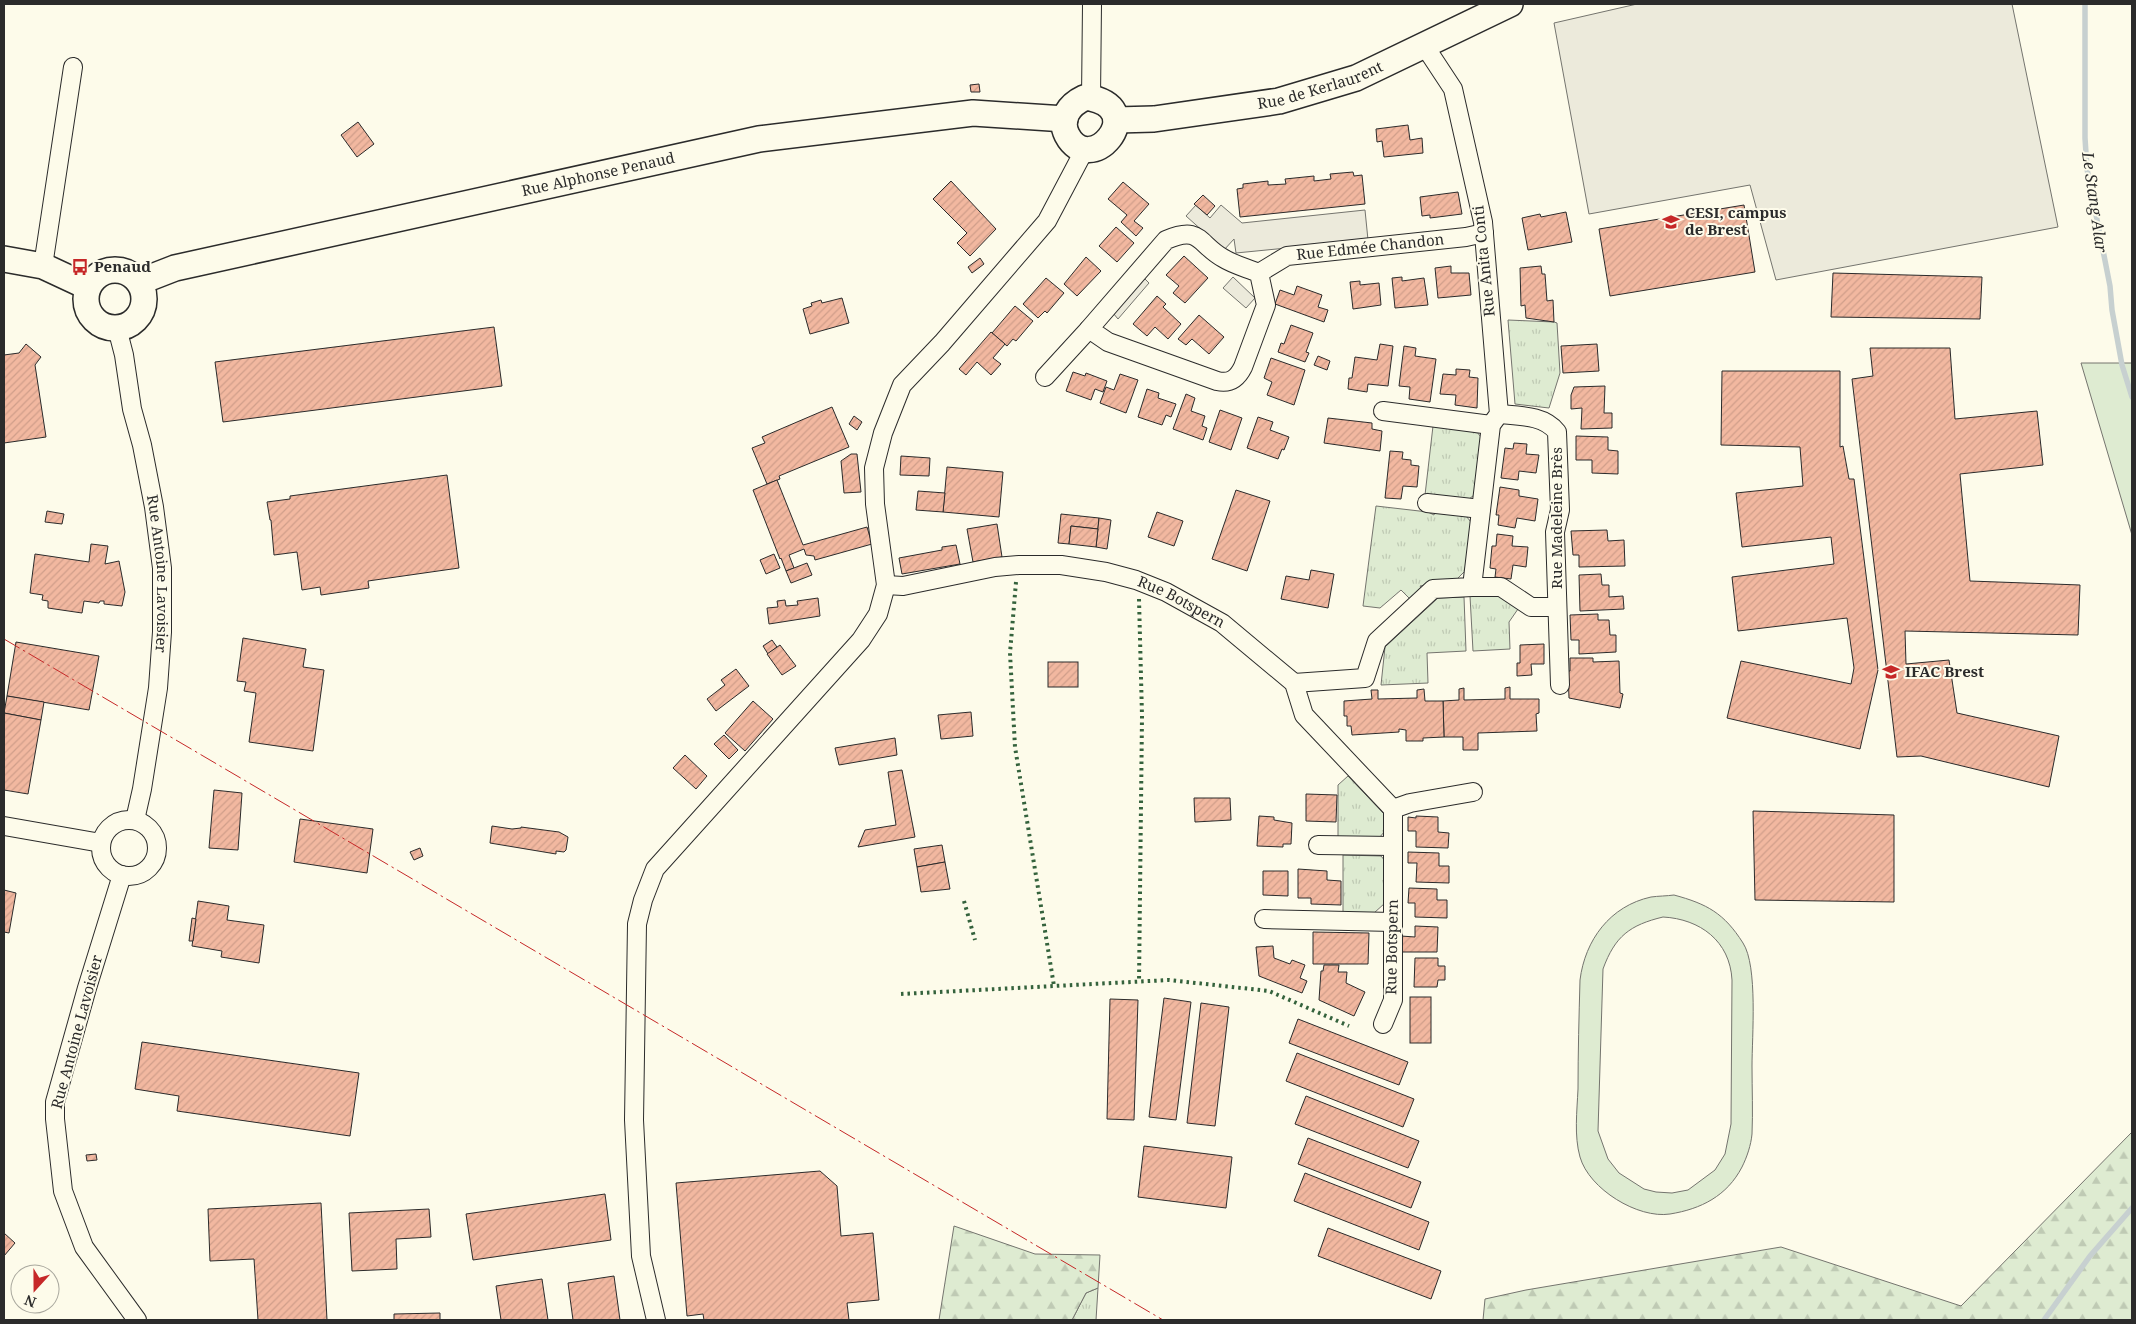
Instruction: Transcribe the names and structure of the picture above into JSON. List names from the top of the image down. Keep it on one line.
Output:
{"streets":{"street":["Rue de Kerlaurent","Rue Alphonse Penaud","Rue Edmée Chandon","Rue Anita Conti","Rue Madeleine Brès","Rue Antoine Lavoisier","Rue Botspern"]},"crossings":[["Rue de Kerlaurent","Rue Alphonse Penaud"],["Rue de Kerlaurent","Rue Anita Conti"],["Rue Alphonse Penaud","Rue Antoine Lavoisier"],["Rue Edmée Chandon","Rue Anita Conti"],["Rue Anita Conti","Rue Madeleine Brès"]],"water":["Le Stang Alar"],"places":{"school or university":["CESI, campus de Brest","IFAC Brest"],"bus stop":["Penaud"]},"north":"bottom"}
